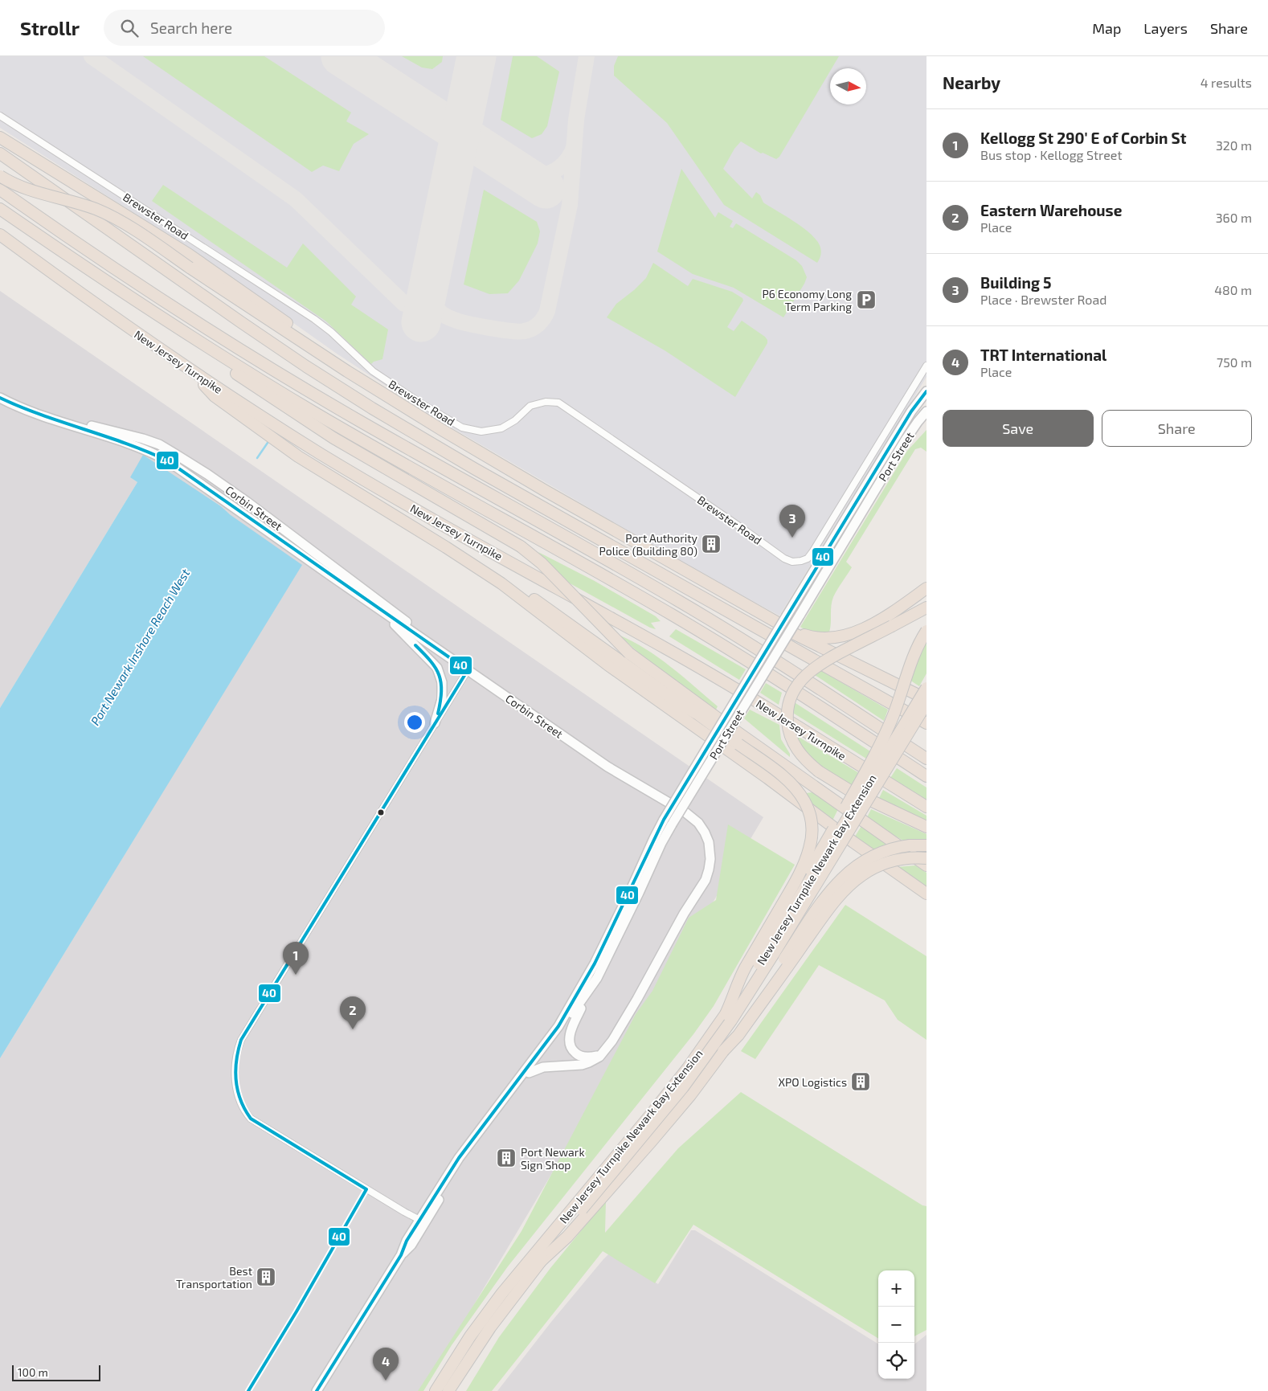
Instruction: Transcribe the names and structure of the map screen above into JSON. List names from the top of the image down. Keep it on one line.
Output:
{"streets":{"highway":["New Jersey Turnpike","New Jersey Turnpike Newark Bay Extension"],"main road":["Port Street","Corbin Street"],"street":["Brewster Road"]},"water":["Port Newark Inshore Reach West"],"places":{"parking":["P6 Economy Long Term Parking"],"building":["Port Authority Police (Building 80)","XPO Logistics","Port Newark Sign Shop","Best Transportation"]},"lines":["transit line 40"],"scale_bar":"100 m","north":"right","page":{"header":"Strollr","search":"Search here","nav":["Map","Layers","Share"],"heading":["Nearby","4 results"],"list":[{"mark":"1","name":"Kellogg St 290' E of Corbin St","note":"Bus stop · Kellogg Street","value":"320 m"},{"mark":"2","name":"Eastern Warehouse","note":"Place","value":"360 m"},{"mark":"3","name":"Building 5","note":"Place · Brewster Road","value":"480 m"},{"mark":"4","name":"TRT International","note":"Place","value":"750 m"}],"buttons":["Save","Share"],"pins":["3","1","2","4"],"map_buttons":["+","−"],"scale":"100 m"}}
